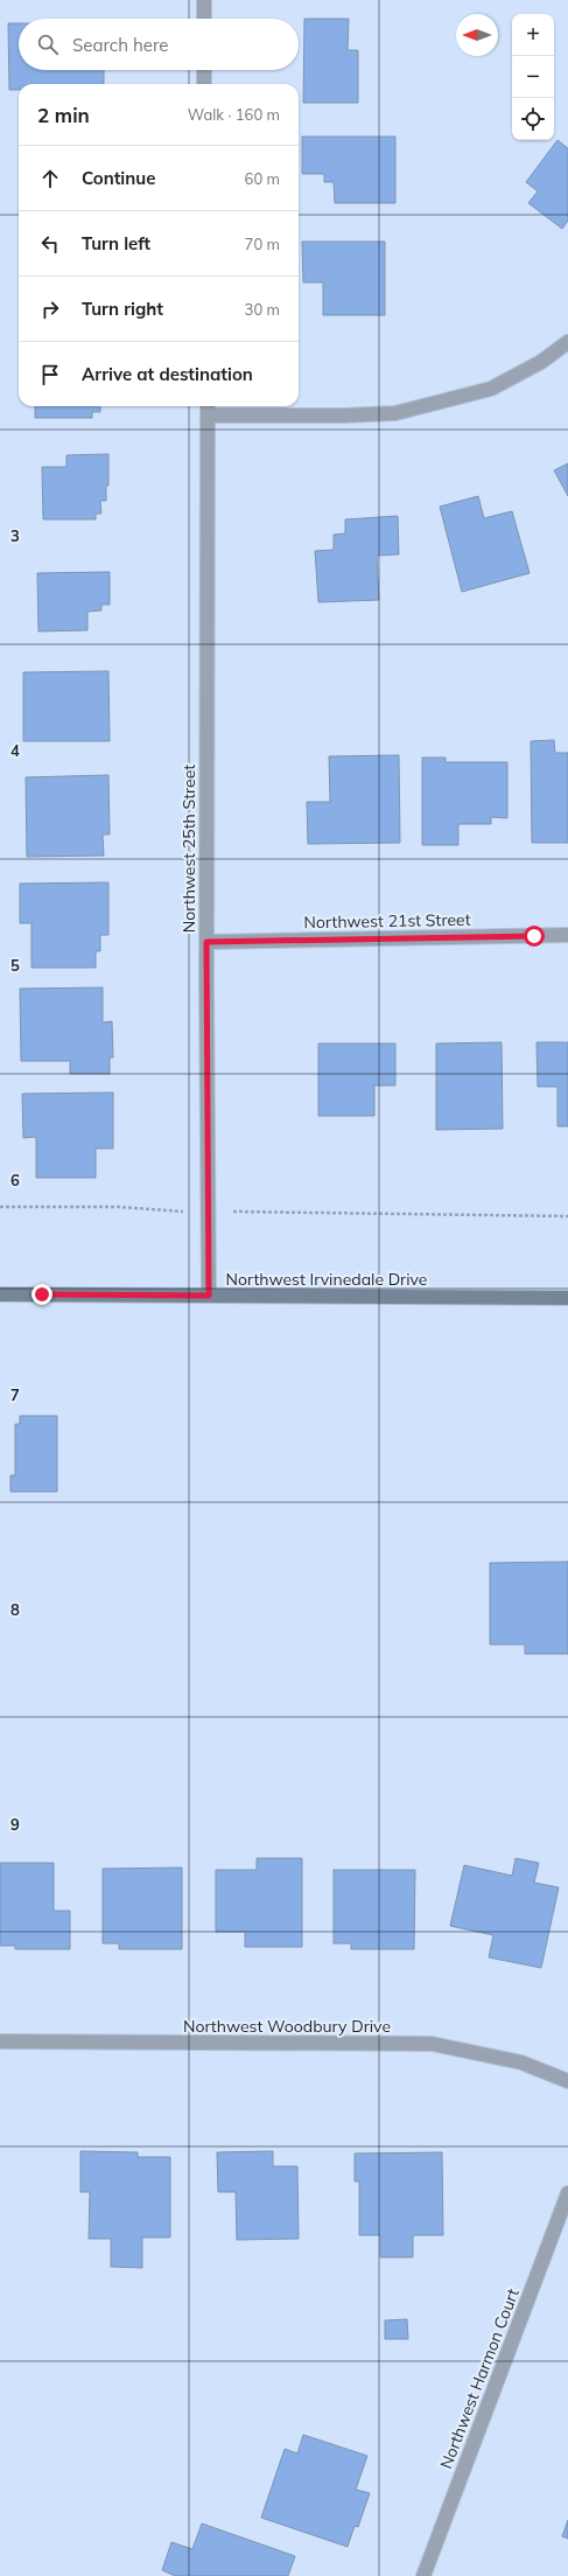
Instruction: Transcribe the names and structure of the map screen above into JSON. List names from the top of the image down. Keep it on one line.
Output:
{"streets":{"main road":["Northwest Irvinedale Drive"],"street":["Northwest 25th Street","Northwest 21st Street","Northwest Woodbury Drive","Northwest Harmon Court"]},"crossings":[["Northwest 25th Street","Northwest 21st Street"],["Northwest 25th Street","Northwest Irvinedale Drive"]],"north":"left","page":{"map_buttons":["+","−"],"search":"Search here","heading":["2 min","Walk · 160 m"],"list":[["Continue","60 m"],["Turn left","70 m"],["Turn right","30 m"],"Arrive at destination"]},"grid":{"rows":["3","4","5","6","7","8","9"]}}
